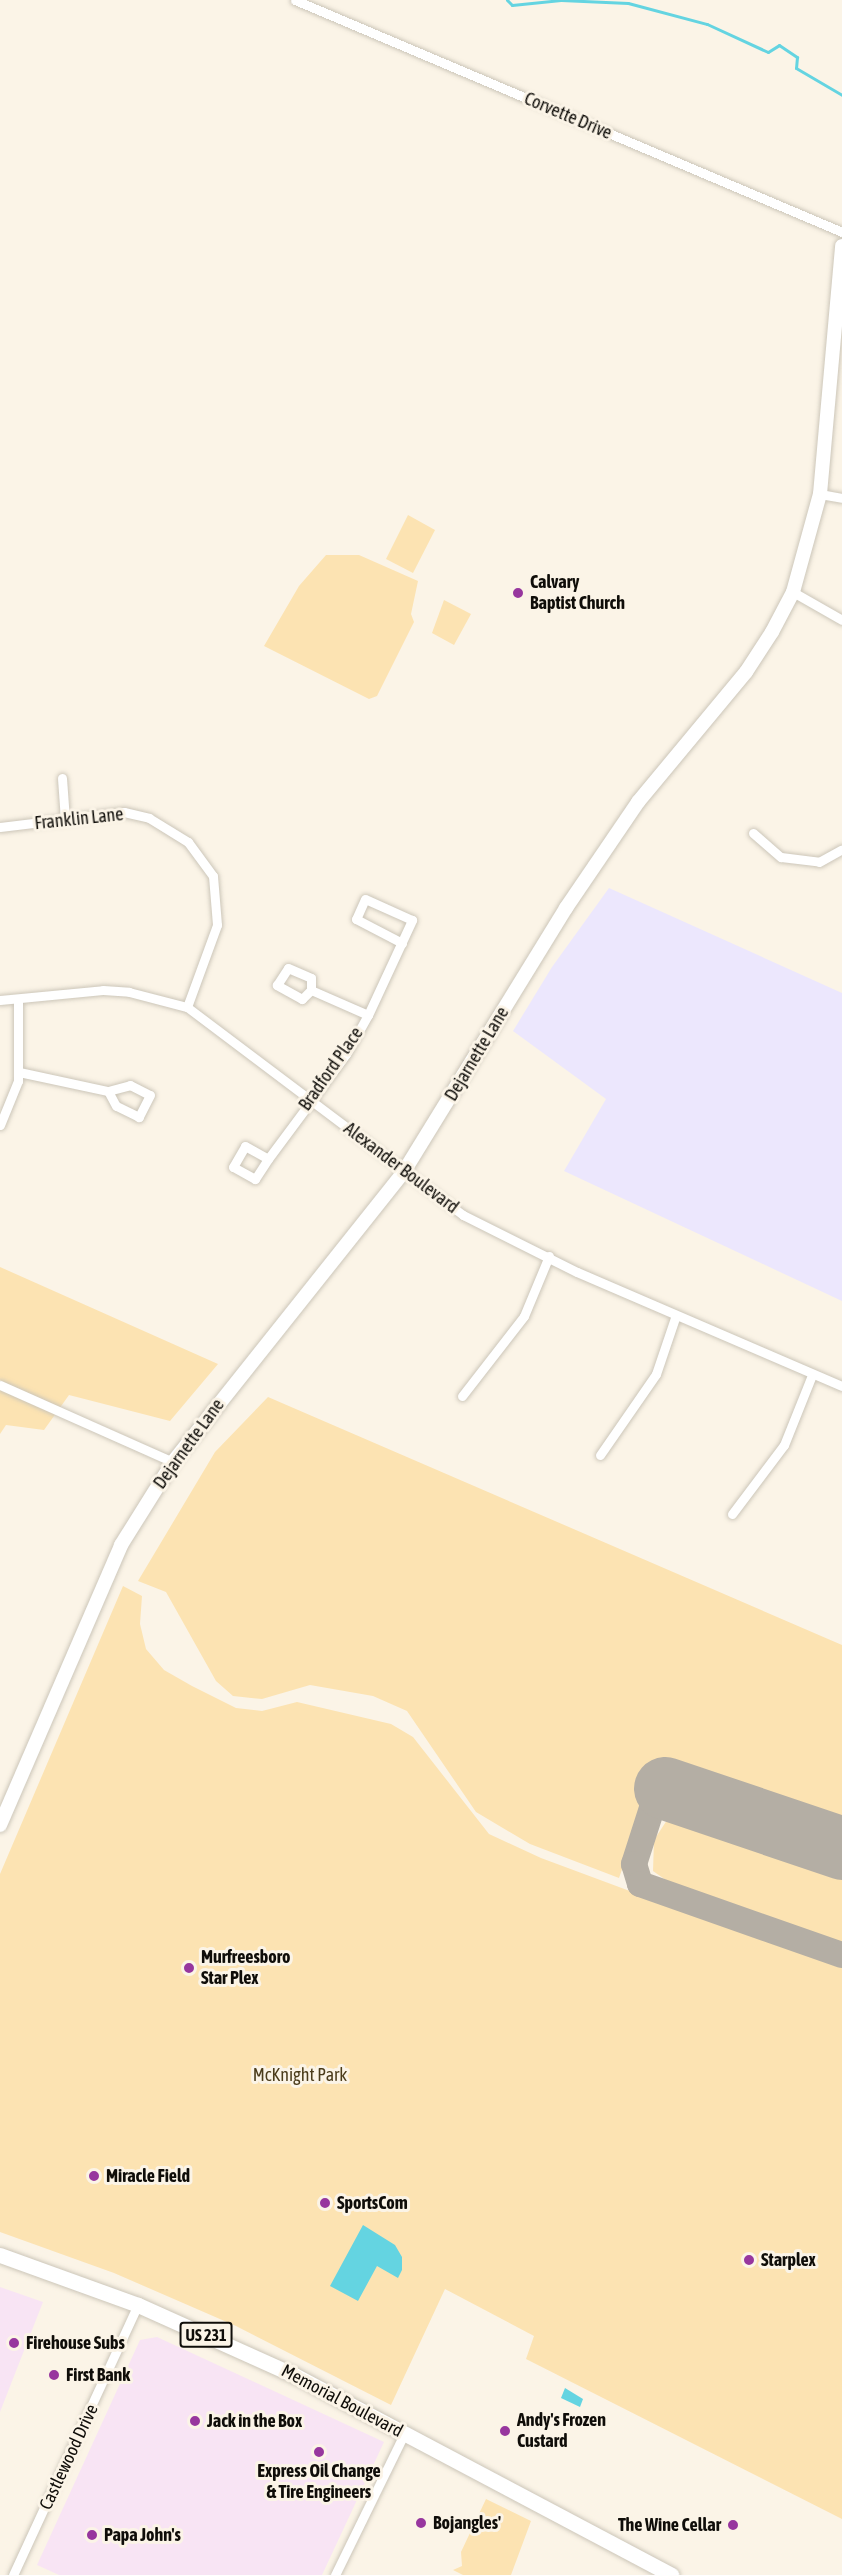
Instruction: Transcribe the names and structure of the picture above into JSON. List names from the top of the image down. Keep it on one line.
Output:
{"streets":{"main road":["Dejarnette Lane","US 231","Memorial Boulevard"],"street":["Corvette Drive","Franklin Lane","Bradford Place","Alexander Boulevard","Castlewood Drive"]},"crossings":[["Franklin Lane","Alexander Boulevard"],["Dejarnette Lane","Alexander Boulevard"],["Bradford Place","Alexander Boulevard"],["Memorial Boulevard","Castlewood Drive"]],"parks":["McKnight Park"],"places":["Calvary Baptist Church","Murfreesboro Star Plex","Miracle Field","SportsCom","Starplex","Firehouse Subs","First Bank","Jack in the Box","Andy's Frozen Custard","Express Oil Change & Tire Engineers","Bojangles'","The Wine Cellar","Papa John's"]}
